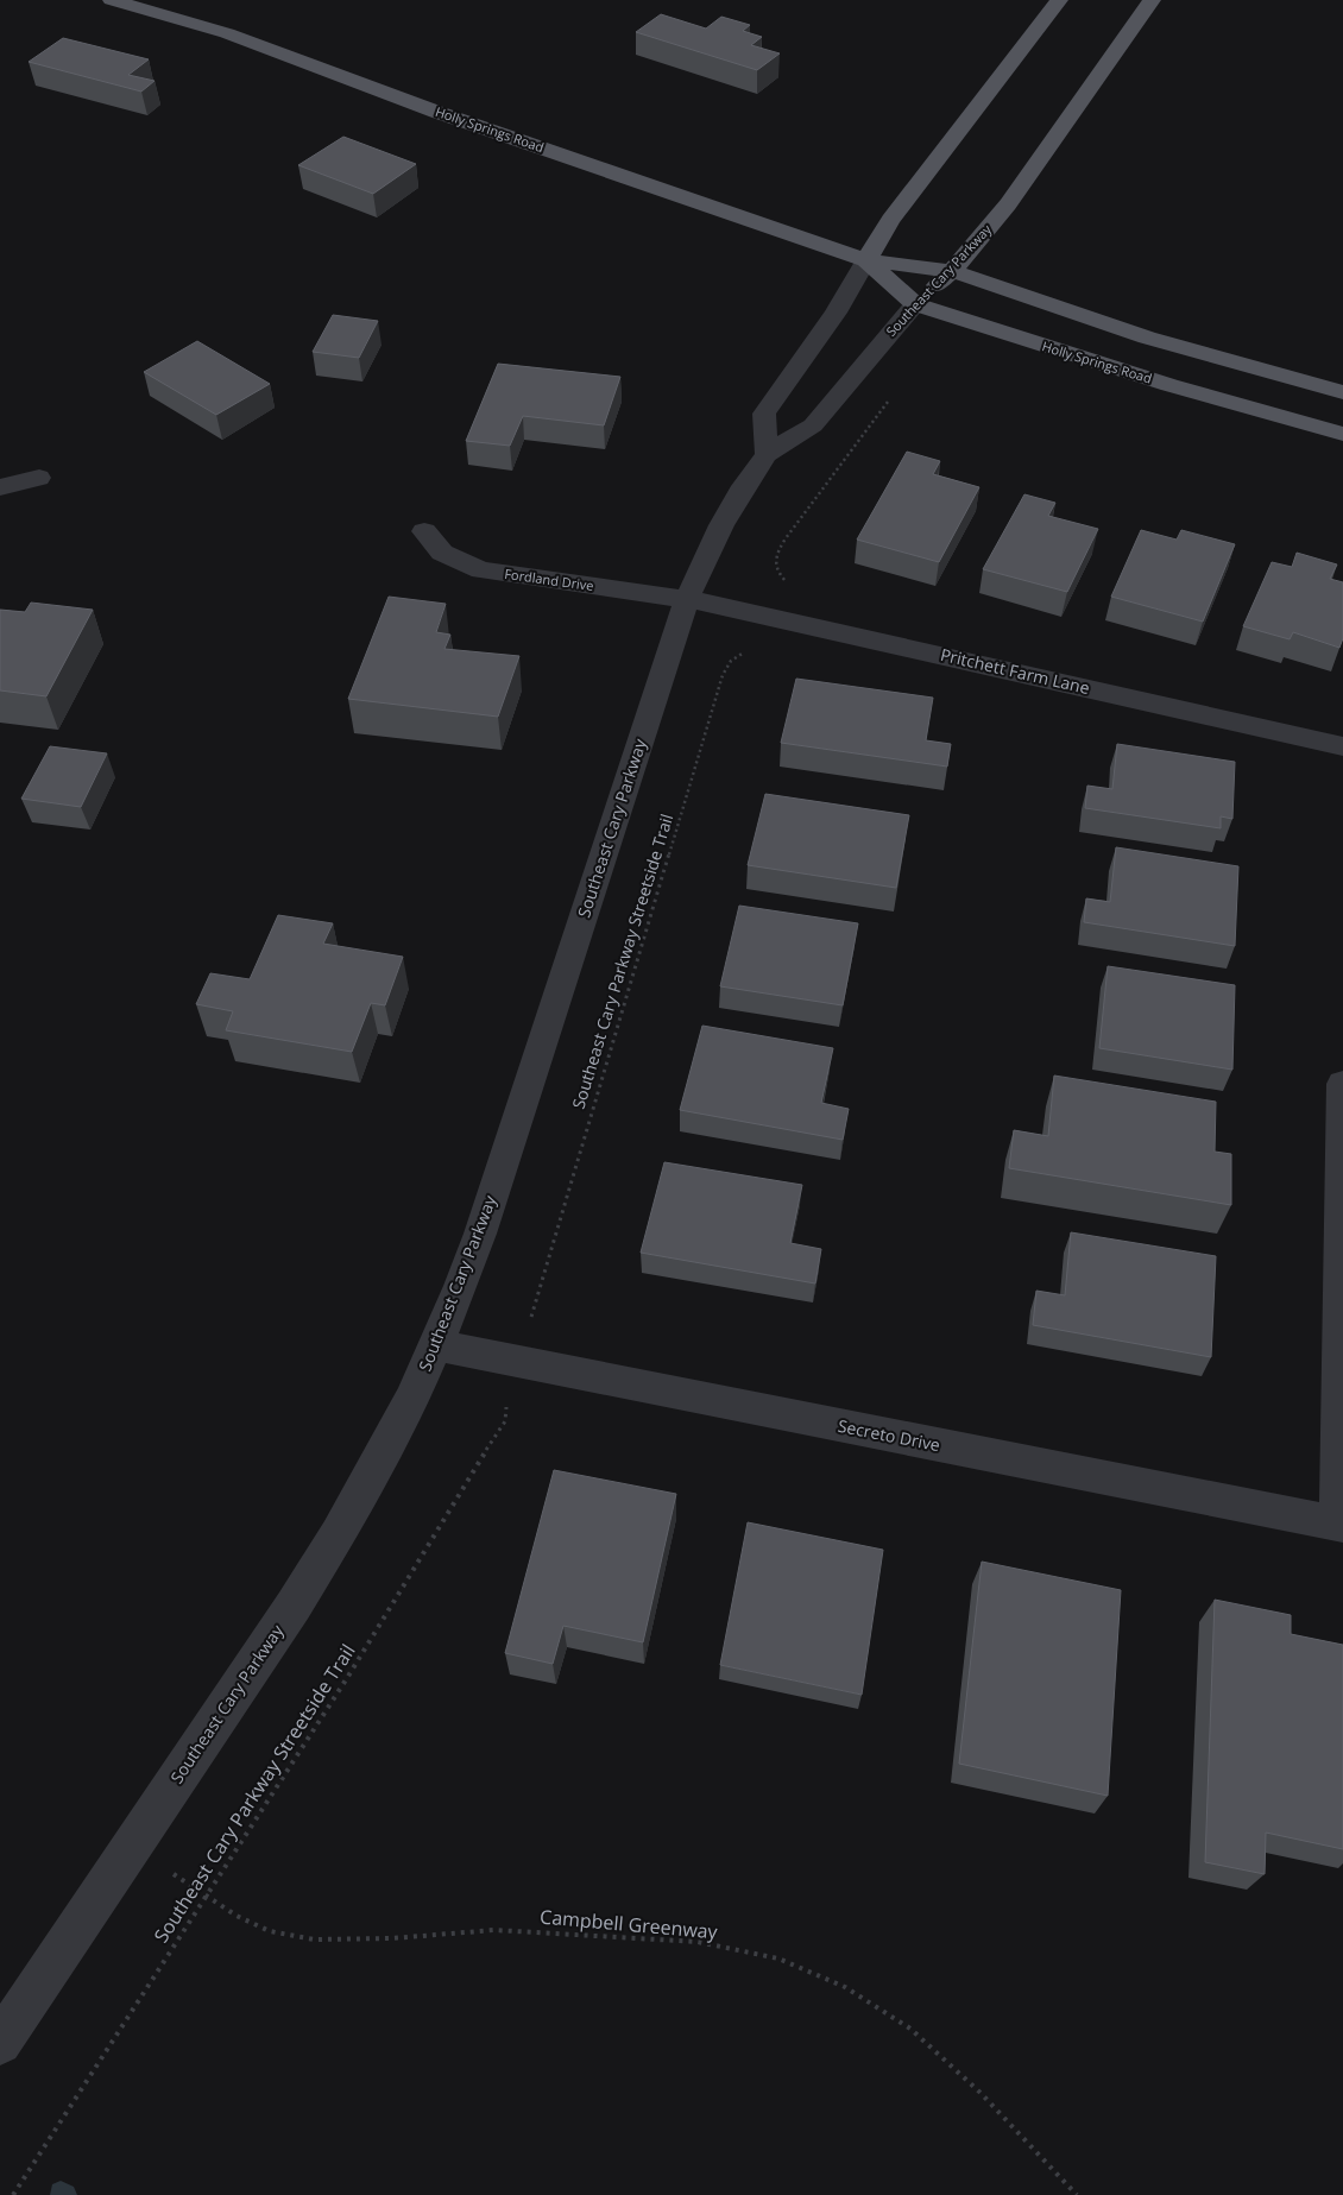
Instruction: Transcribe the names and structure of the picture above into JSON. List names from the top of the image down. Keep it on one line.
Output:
{"streets":{"main road":["Holly Springs Road","Southeast Cary Parkway"],"street":["Fordland Drive","Pritchett Farm Lane","Secreto Drive"],"path":["Southeast Cary Parkway Streetside Trail","Campbell Greenway"]},"crossings":[["Holly Springs Road","Southeast Cary Parkway"],["Southeast Cary Parkway","Fordland Drive"],["Southeast Cary Parkway","Pritchett Farm Lane"],["Southeast Cary Parkway","Secreto Drive"],["Fordland Drive","Pritchett Farm Lane"],["Southeast Cary Parkway Streetside Trail","Campbell Greenway"]]}
